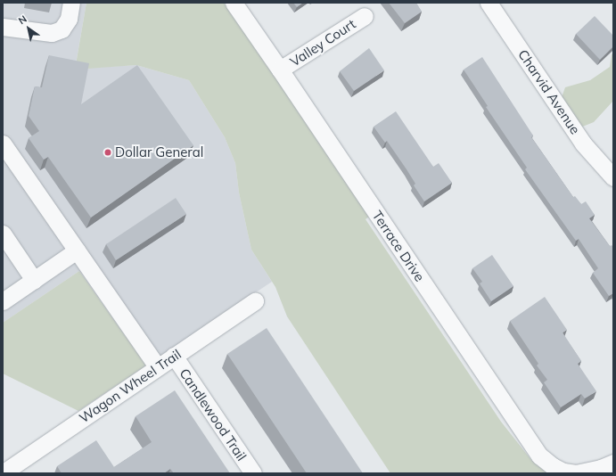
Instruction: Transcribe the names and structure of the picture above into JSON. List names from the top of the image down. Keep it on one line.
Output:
{"streets":{"street":["Valley Court","Charvid Avenue","Terrace Drive","Wagon Wheel Trail","Candlewood Trail"]},"crossings":[["Valley Court","Terrace Drive"],["Wagon Wheel Trail","Candlewood Trail"]],"places":["Dollar General"],"north":"top left"}
